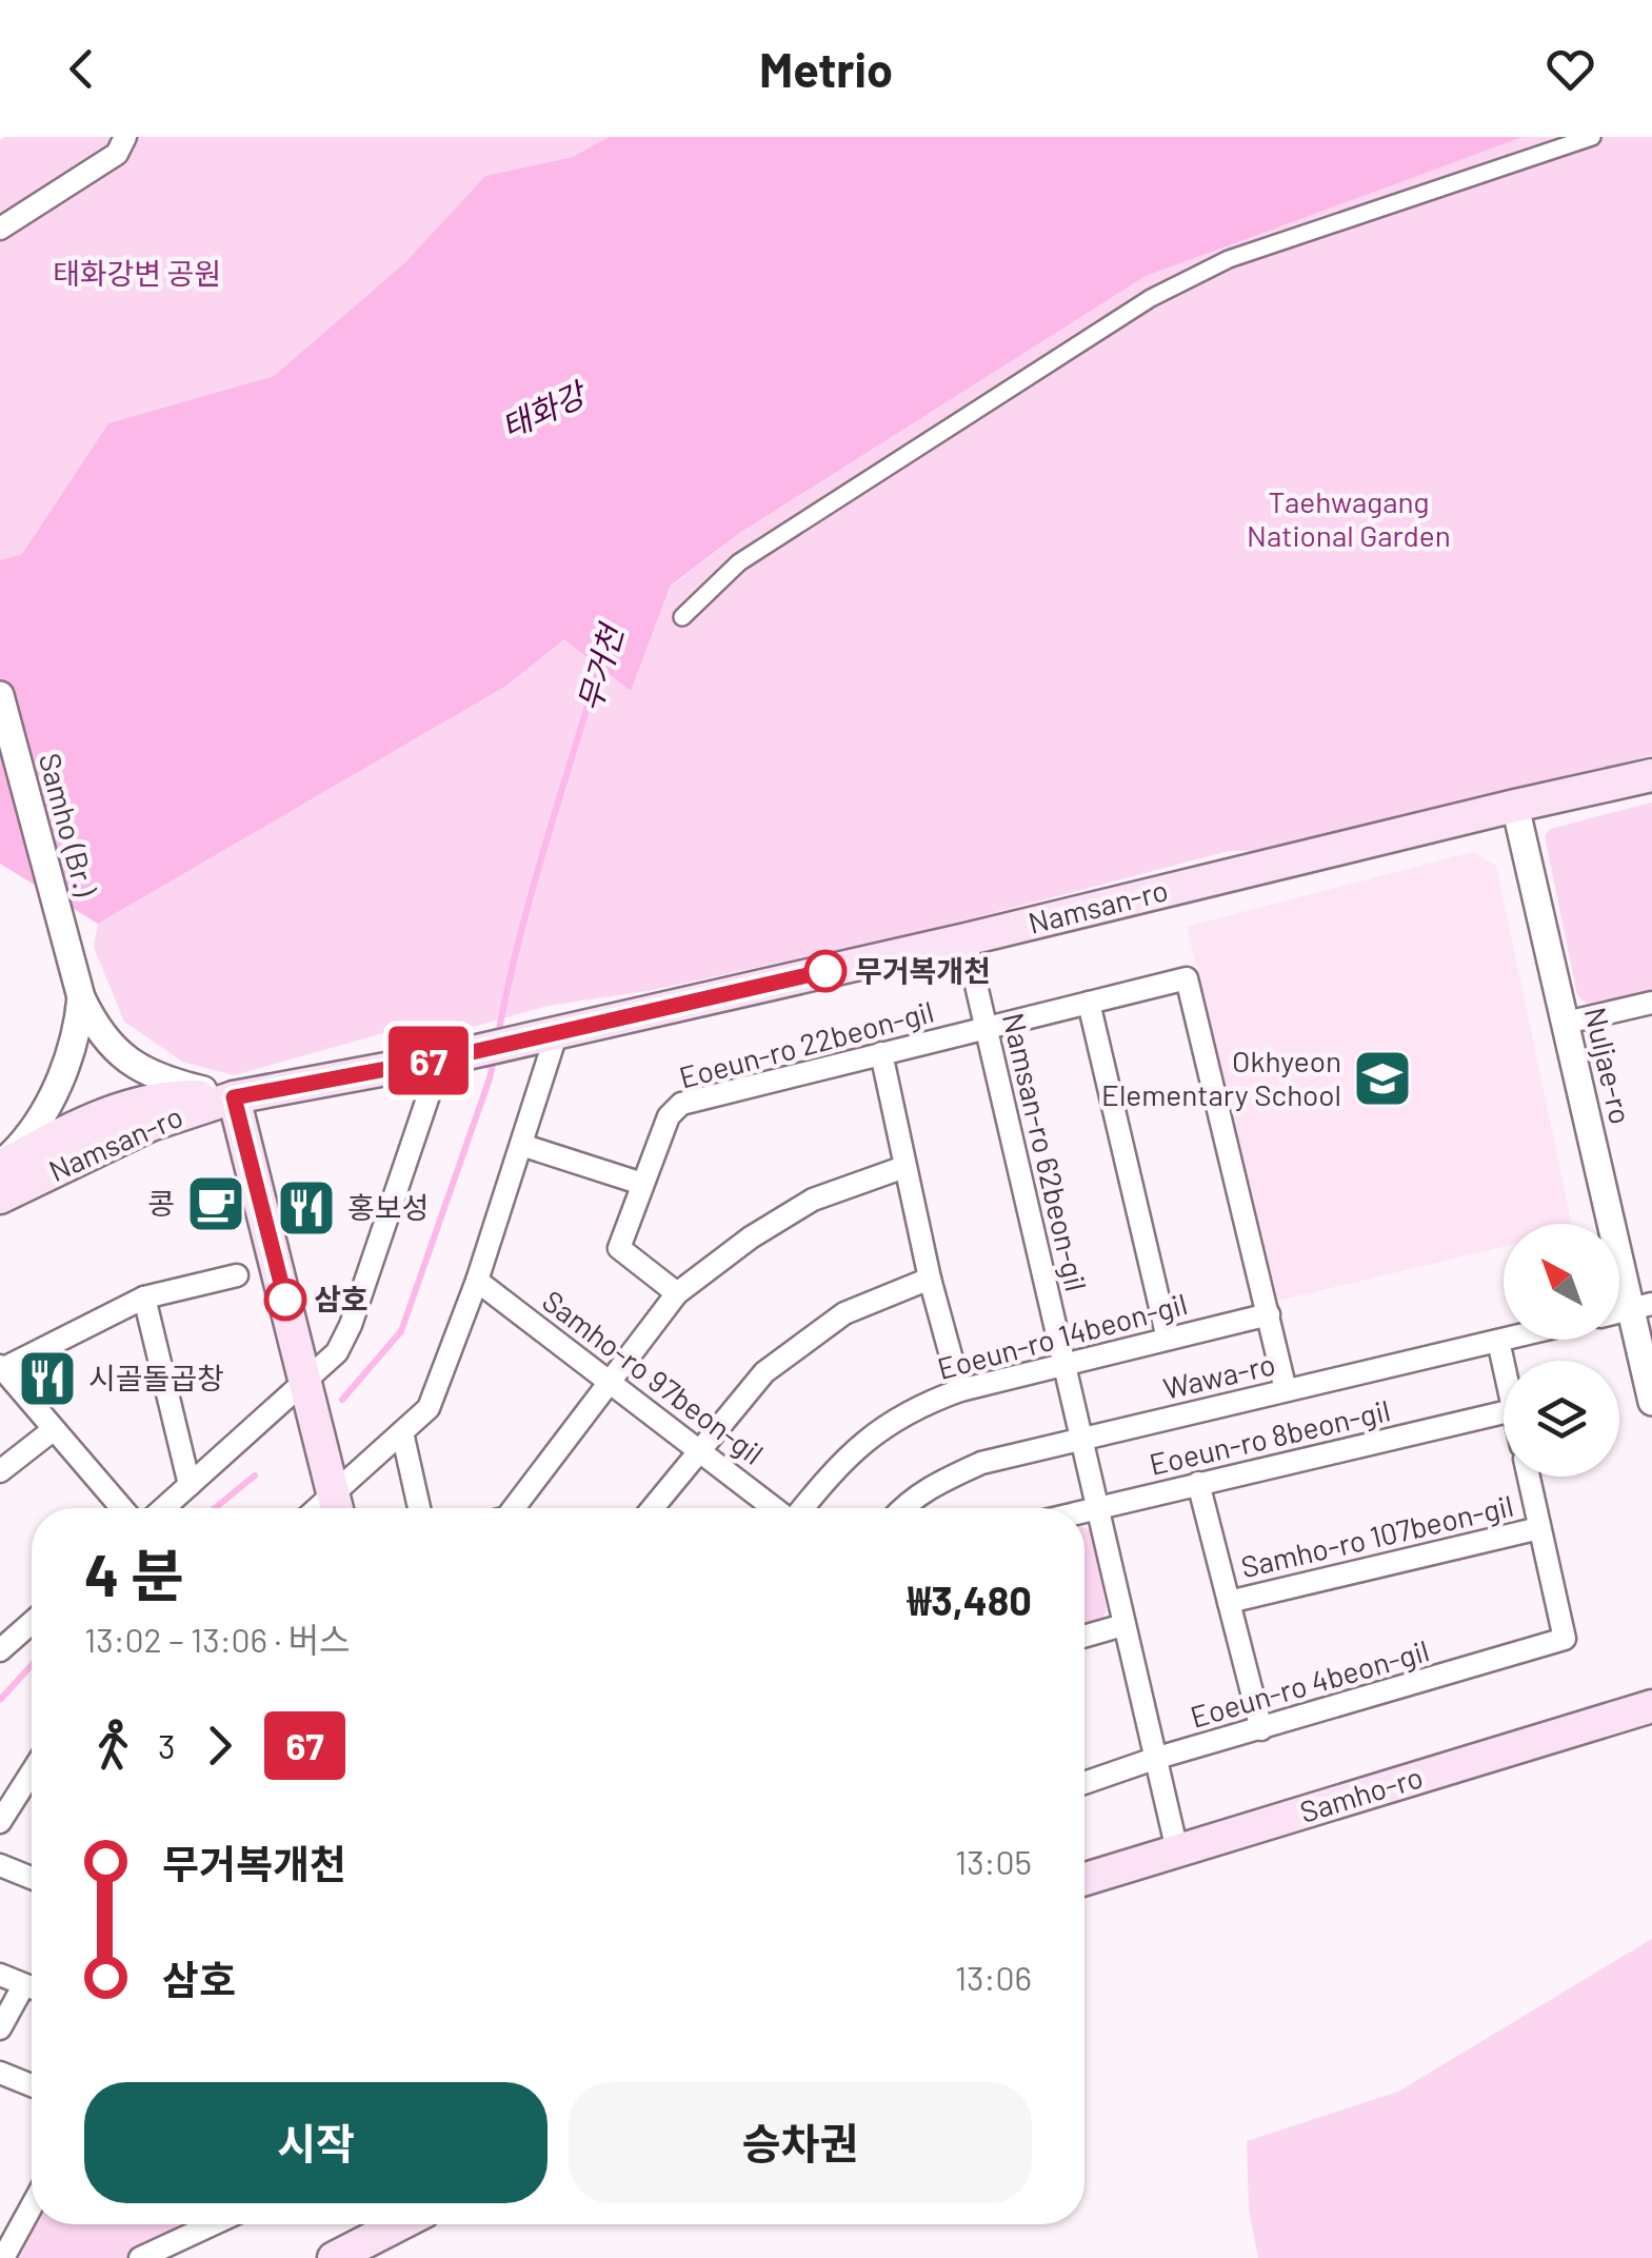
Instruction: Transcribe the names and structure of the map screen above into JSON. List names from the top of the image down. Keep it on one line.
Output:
{"streets":{"main road":["Namsan-ro","Samho-ro"],"street":["Samho (Br.)","Eoeun-ro 22beon-gil","Nuljae-ro","Namsan-ro 62beon-gil","Eoeun-ro 14beon-gil","Wawa-ro","Samho-ro 97beon-gil","Eoeun-ro 8beon-gil","Samho-ro 107beon-gil","Eoeun-ro 4beon-gil"]},"crossings":[["Namsan-ro","Nuljae-ro"],["Namsan-ro","Namsan-ro 62beon-gil"],["Eoeun-ro 22beon-gil","Namsan-ro 62beon-gil"],["Eoeun-ro 22beon-gil","Eoeun-ro 14beon-gil"],["Namsan-ro 62beon-gil","Eoeun-ro 14beon-gil"],["Namsan-ro 62beon-gil","Wawa-ro"],["Namsan-ro 62beon-gil","Eoeun-ro 8beon-gil"],["Namsan-ro 62beon-gil","Eoeun-ro 4beon-gil"],["Namsan-ro 62beon-gil","Samho-ro"],["Eoeun-ro 8beon-gil","Samho-ro 107beon-gil"],["Samho-ro 107beon-gil","Eoeun-ro 4beon-gil"]],"water":["태화강","무거천"],"parks":["태화강변 공원","Taehwagang National Garden"],"places":{"other":["무거복개천","삼호"],"school or university":["Okhyeon Elementary School"],"cafe":["콩"],"restaurant":["홍보성","시골돌곱창"]},"lines":["bus line 67"],"north":"top left","page":{"header":"Metrio","on_map":"67","heading":["4 분","13:02 – 13:06 · 버스","₩3,480"],"legs":["3","67"],"list":[{"name":"무거복개천","value":"13:05"},{"name":"삼호","value":"13:06"}],"buttons":["시작","승차권"]}}
